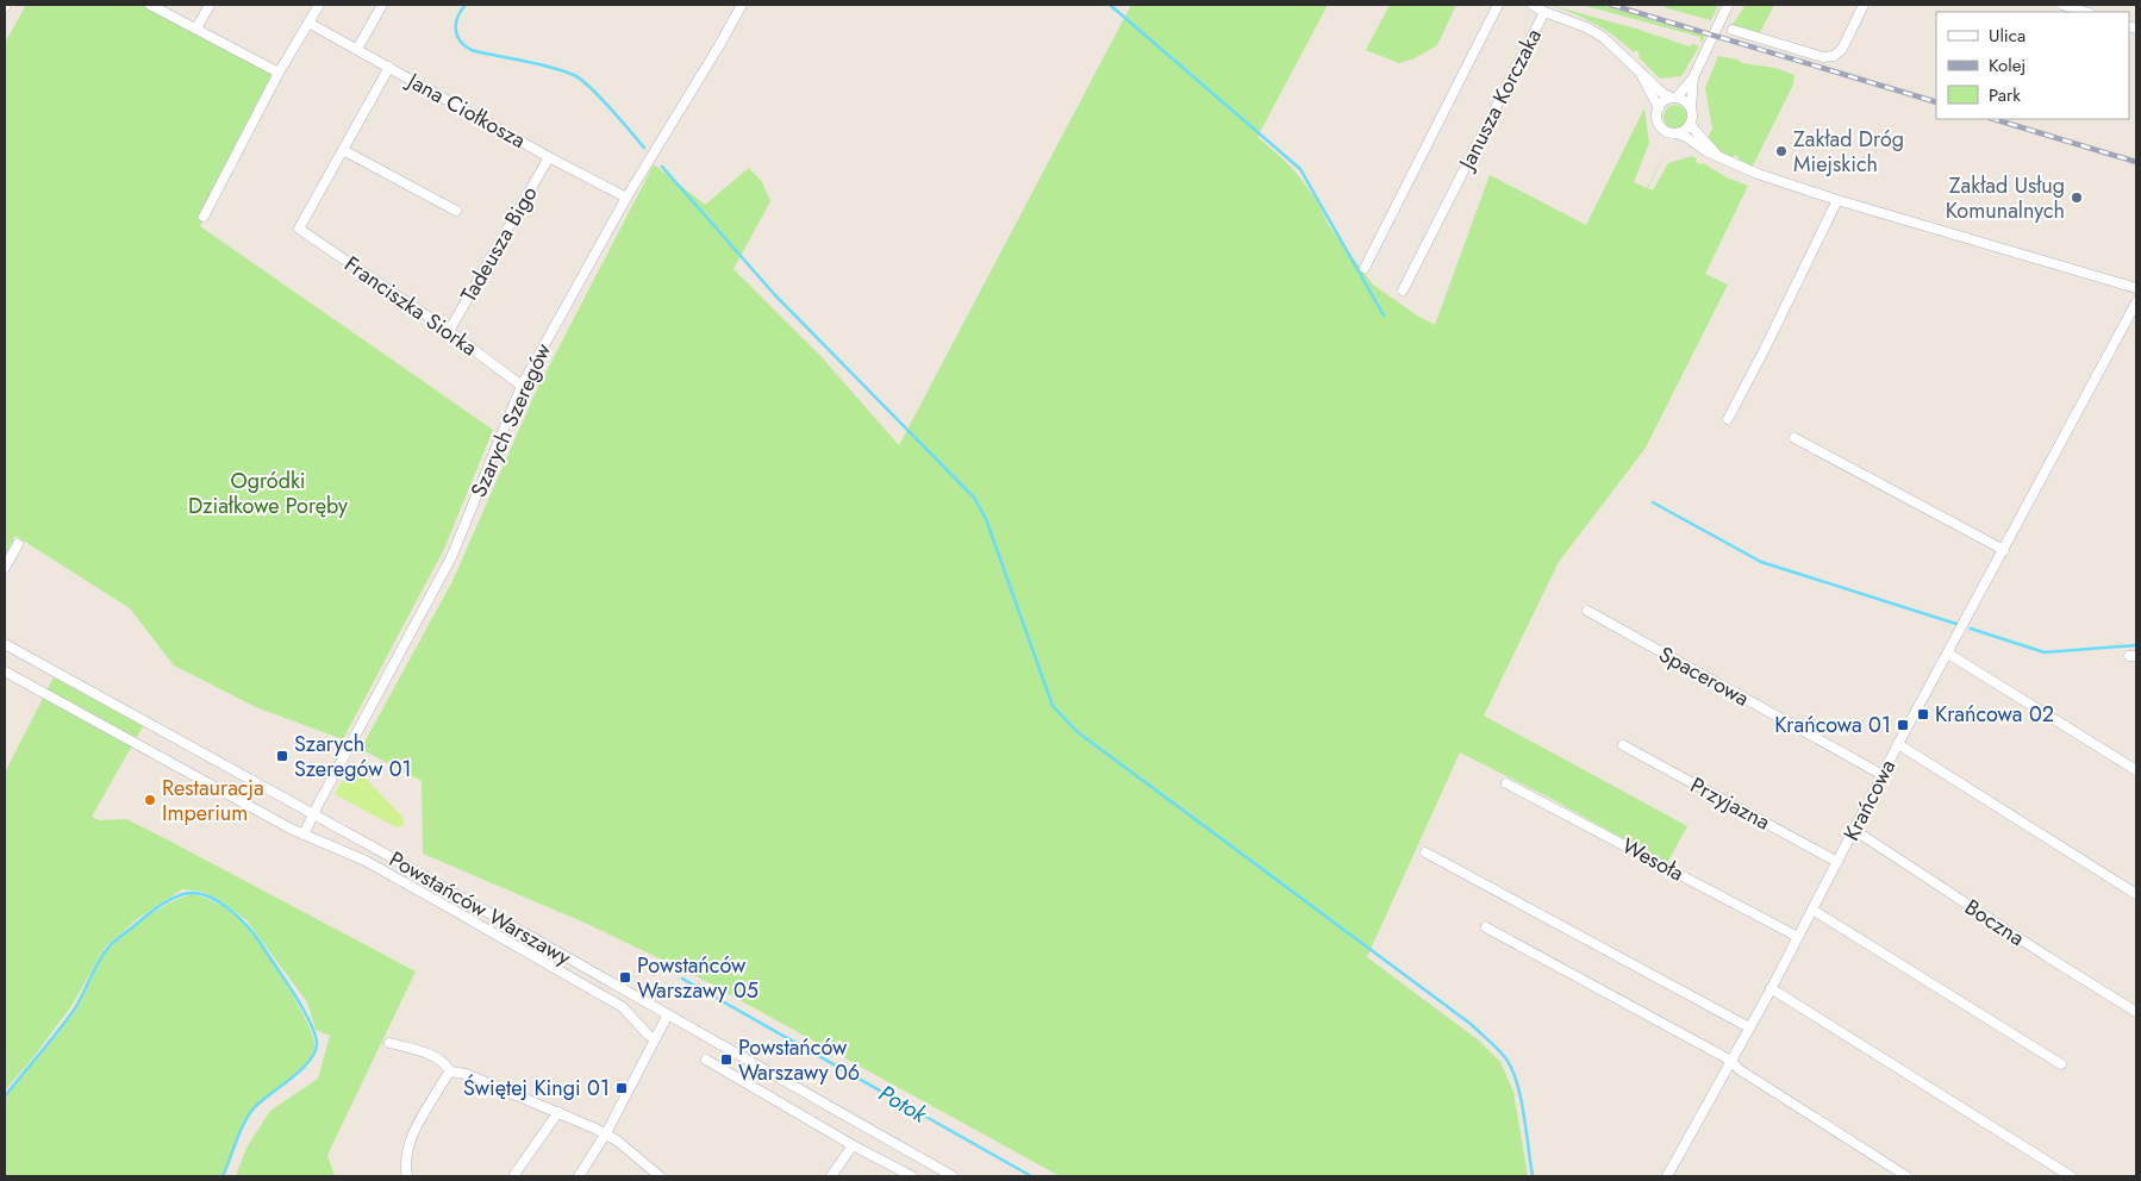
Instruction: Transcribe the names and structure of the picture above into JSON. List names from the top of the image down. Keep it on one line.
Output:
{"streets":{"street":["Janusza Korczaka","Jana Ciołkosza","Tadeusza Bigo","Franciszka Siorka","Szarych Szeregów","Spacerowa","Krańcowa","Przyjazna","Wesoła","Powstańców Warszawy","Boczna"]},"crossings":[["Jana Ciołkosza","Tadeusza Bigo"],["Jana Ciołkosza","Szarych Szeregów"],["Tadeusza Bigo","Franciszka Siorka"],["Franciszka Siorka","Szarych Szeregów"],["Szarych Szeregów","Powstańców Warszawy"],["Spacerowa","Krańcowa"],["Krańcowa","Przyjazna"],["Krańcowa","Wesoła"],["Krańcowa","Boczna"]],"water":["Potok"],"parks":["Ogródki Działkowe Poręby"],"places":{"other":["Zakład Dróg Miejskich","Zakład Usług Komunalnych","Restauracja Imperium"],"transit":["Krańcowa 02","Krańcowa 01","Szarych Szeregów 01","Powstańców Warszawy 05","Powstańców Warszawy 06","Świętej Kingi 01"]},"legend":["Ulica","Kolej","Park"]}
